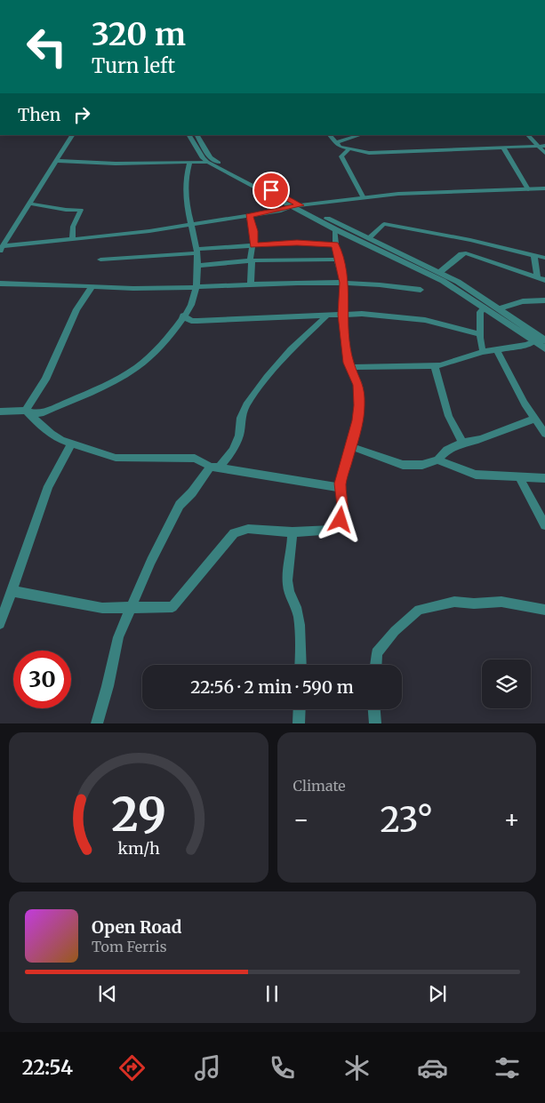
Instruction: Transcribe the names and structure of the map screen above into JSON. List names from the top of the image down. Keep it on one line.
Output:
{"page":{"turn":["320 m","Turn left"],"then":"Then","limit":"30","trip":"22:56 · 2 min · 590 m","tile":"Climate","heat":["−","23°","+"],"song":["Open Road","Tom Ferris"],"tabs":"22:54","gauge":["29","km/h"]}}
